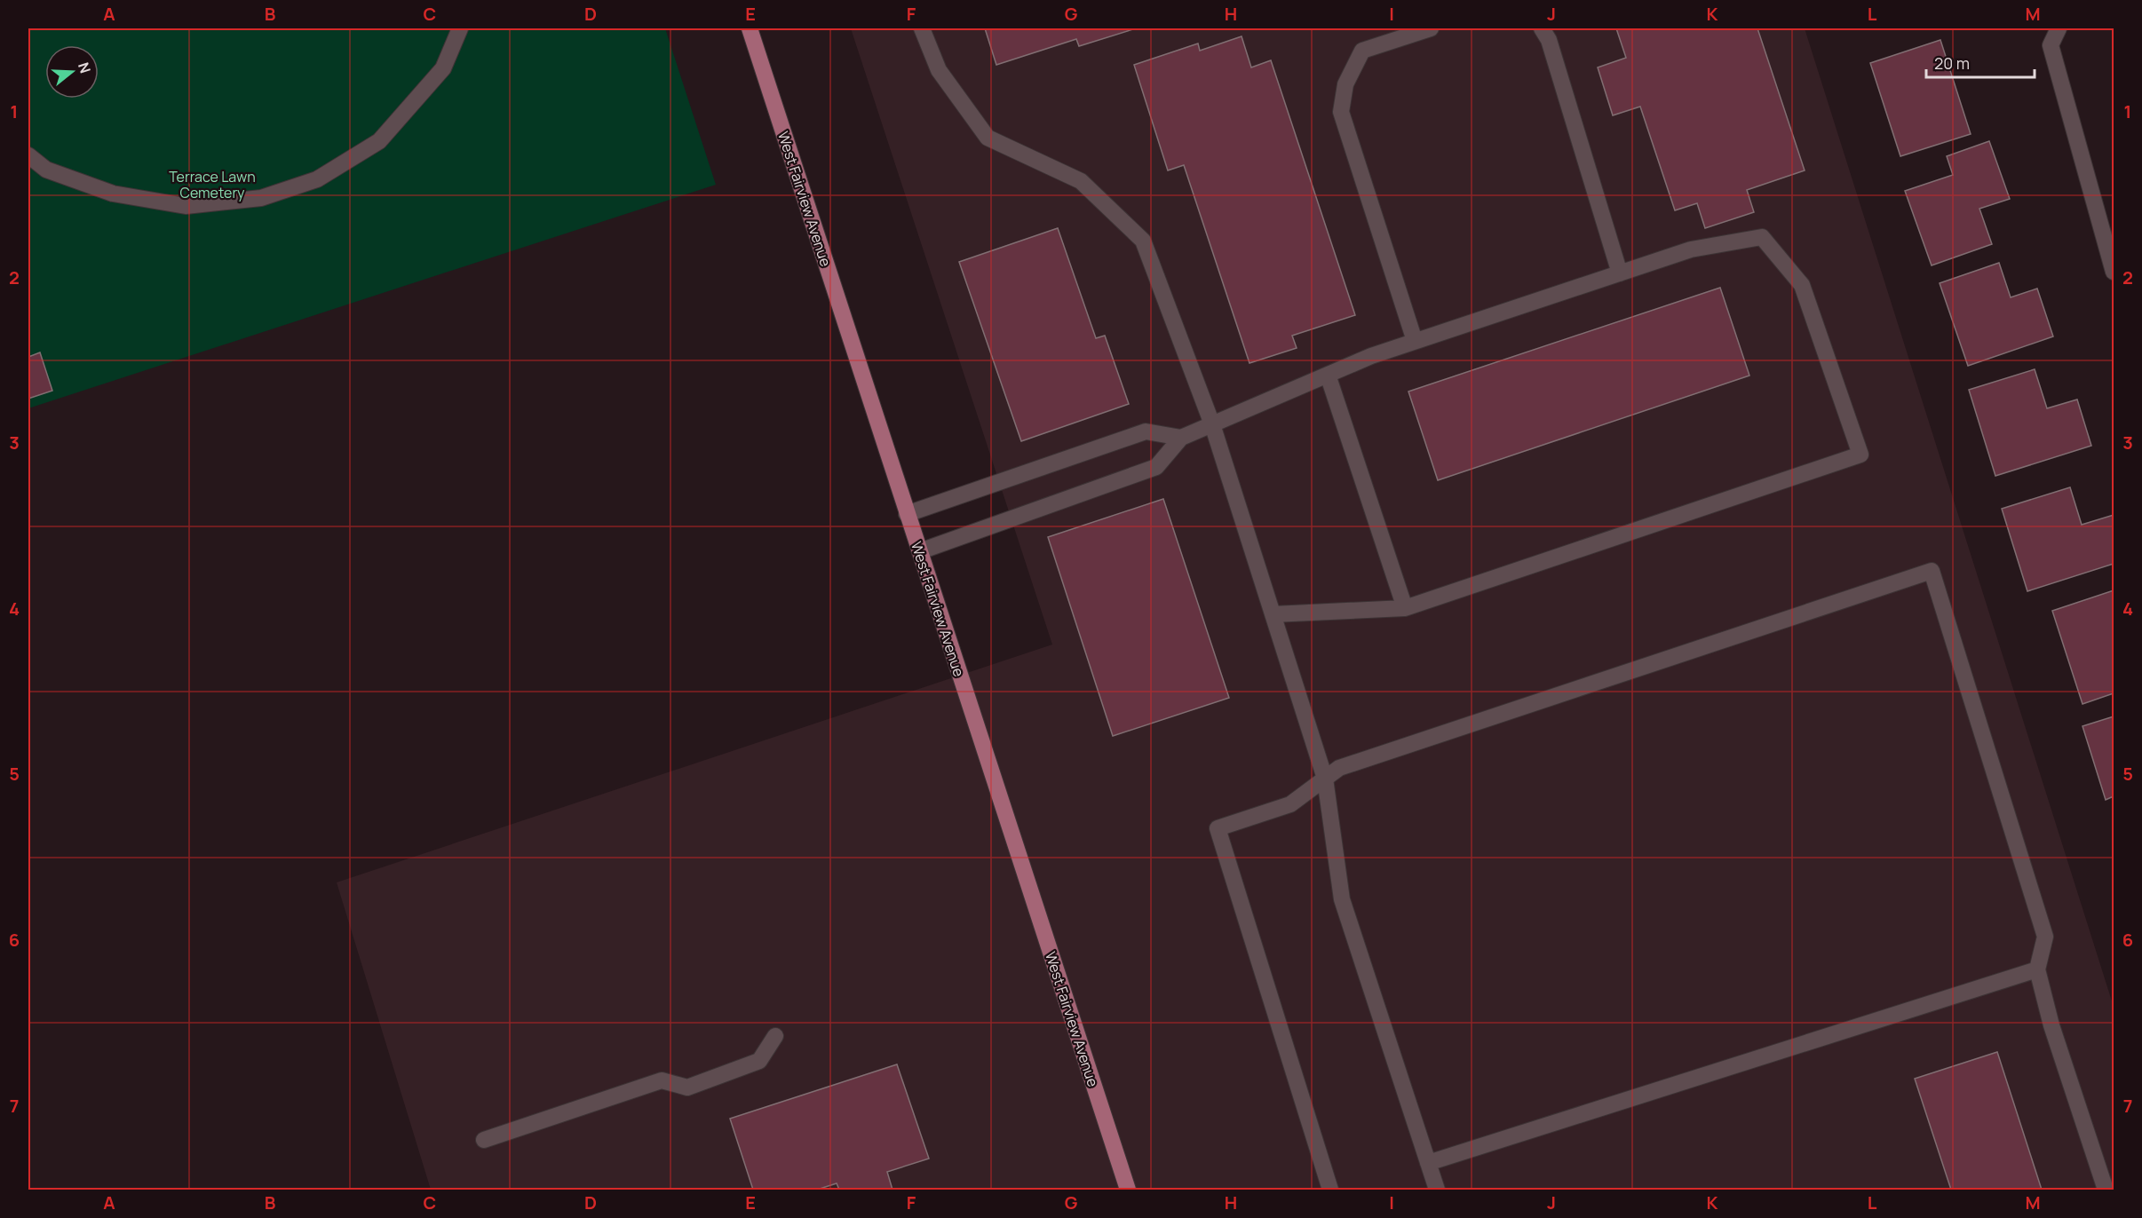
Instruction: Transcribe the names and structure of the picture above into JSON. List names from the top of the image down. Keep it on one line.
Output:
{"streets":{"main road":["West Fairview Avenue"]},"parks":["Terrace Lawn Cemetery"],"scale_bar":"20 m","north":"right","grid":{"columns":["A","B","C","D","E","F","G","H","I","J","K","L","M"],"rows":["1","2","3","4","5","6","7"]}}
